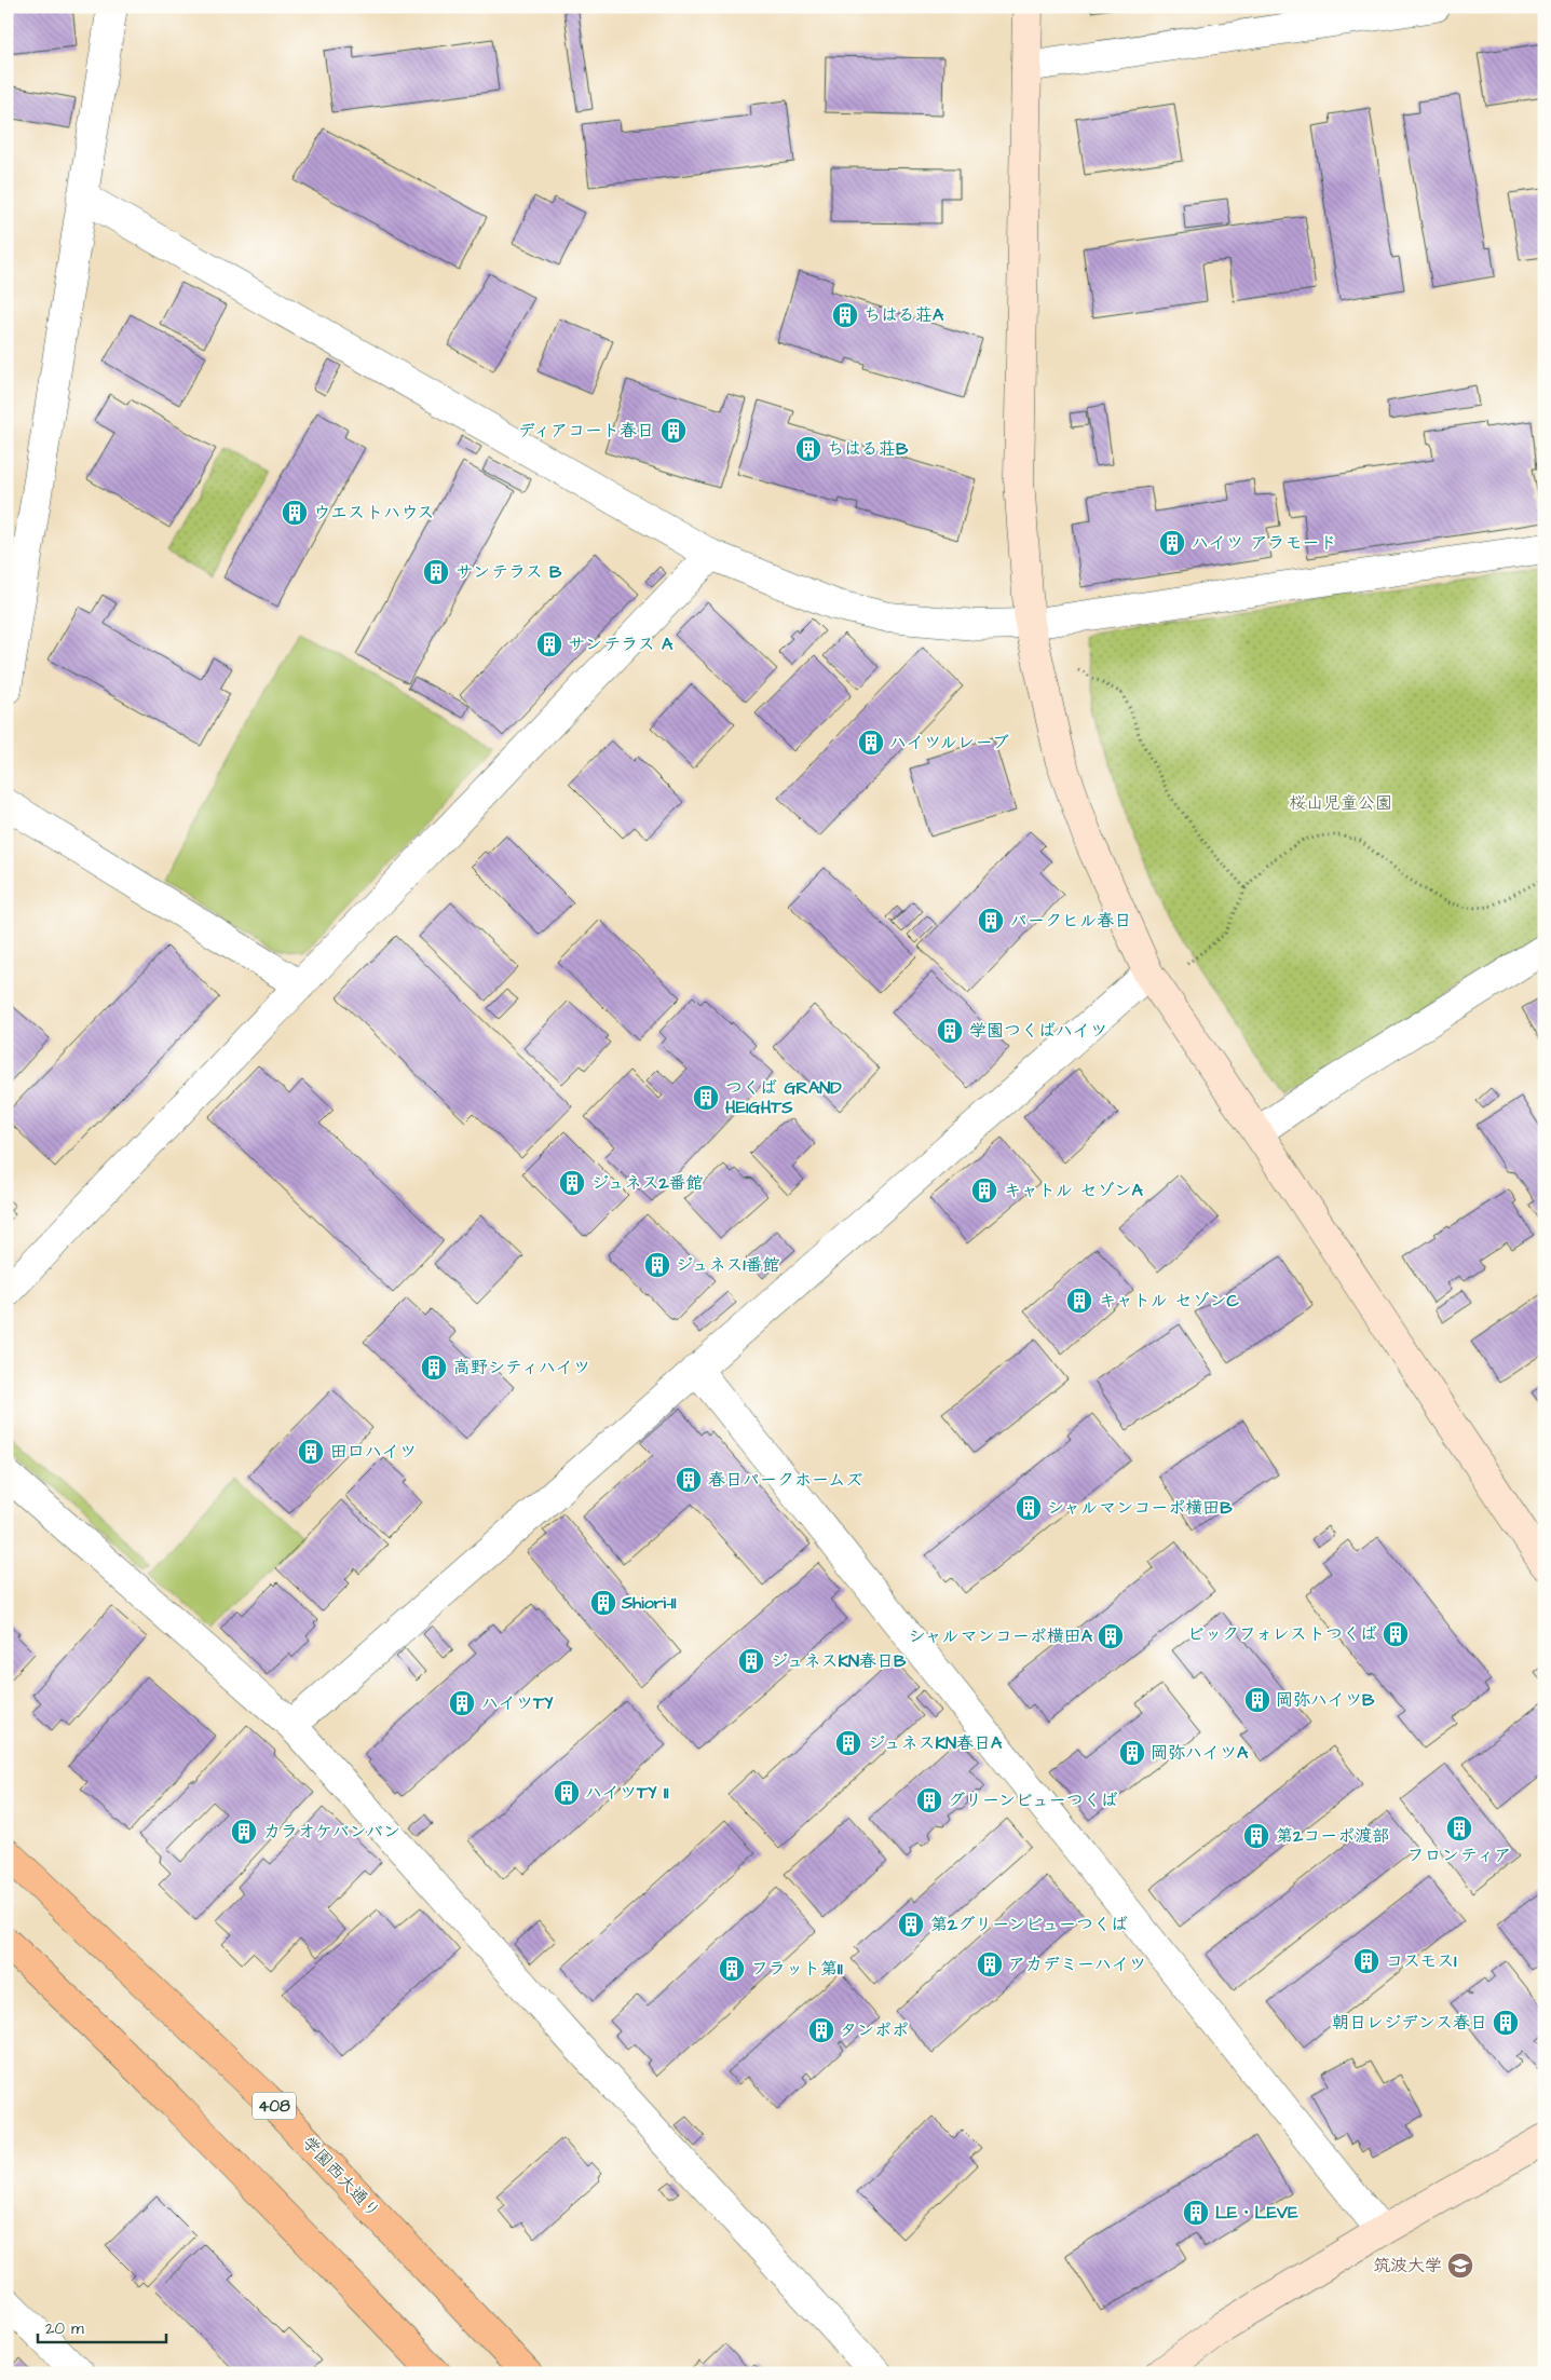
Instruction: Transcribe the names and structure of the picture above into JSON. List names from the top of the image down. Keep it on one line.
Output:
{"streets":{"highway":["408","学園西大通り"]},"parks":["桜山児童公園"],"places":{"building":["ちはる荘A","ディアコート春日","ちはる荘B","ウエストハウス","ハイツ アラモード","サンテラス B","サンテラス A","ハイツルレーブ","パークヒル春日","学園つくばハイツ","つくば GRAND HEIGHTS","ジュネス2番館","キャトル セゾンA","ジュネス1番館","キャトル セゾンC","高野シティハイツ","田口ハイツ","春日パークホームズ","シャルマンコーポ横田B","Shiori-II","ビックフォレストつくば","シャルマンコーポ横田A","ジュネスKN春日B","岡弥ハイツB","ハイツTY","ジュネスKN春日A","岡弥ハイツA","ハイツTY II","グリーンビューつくば","フロンティア","カラオケバンバン","第2コーポ渡部","第2グリーンビューつくば","コスモスI","アカデミーハイツ","フラット第II","朝日レジデンス春日","タンポポ","LE・LEVE"],"school or university":["筑波大学"]},"scale_bar":"20 m"}
